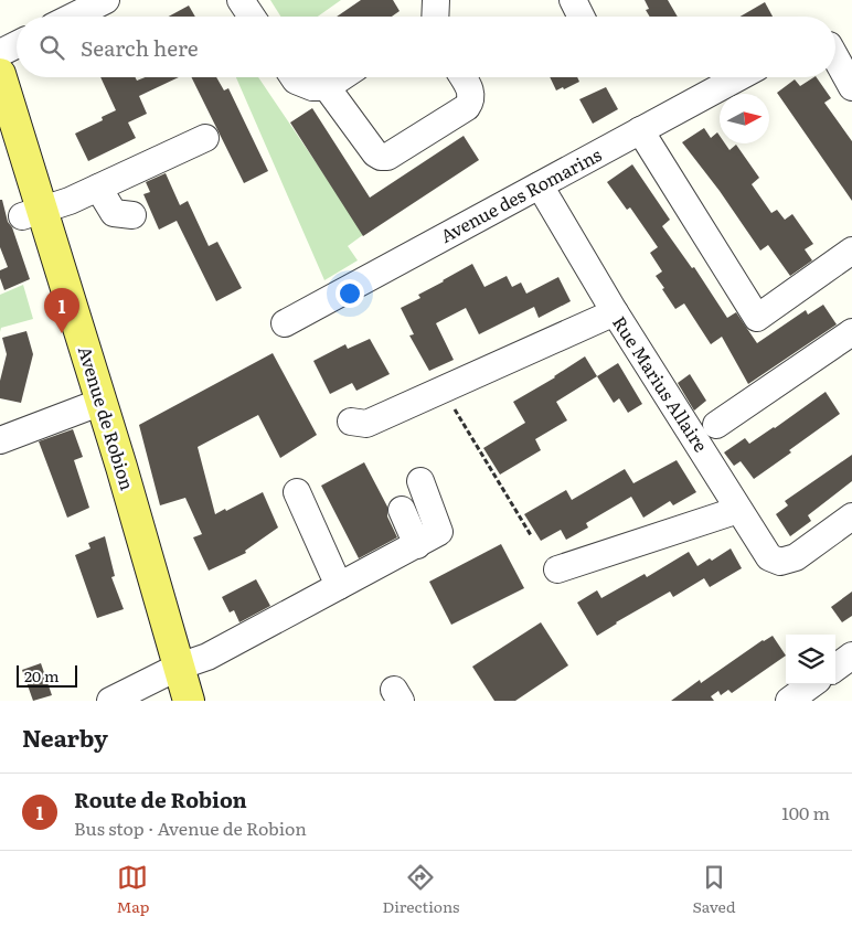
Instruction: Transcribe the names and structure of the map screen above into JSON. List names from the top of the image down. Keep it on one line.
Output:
{"streets":{"main road":["Avenue de Robion"],"street":["Avenue des Romarins","Rue Marius Allaire"]},"crossings":[["Avenue des Romarins","Rue Marius Allaire"]],"scale_bar":"20 m","north":"right","page":{"search":"Search here","pins":"1","scale":"20 m","heading":"Nearby","list":[{"mark":"1","name":"Route de Robion","note":"Bus stop · Avenue de Robion","value":"100 m"}],"nav":["Map","Directions","Saved"]}}
